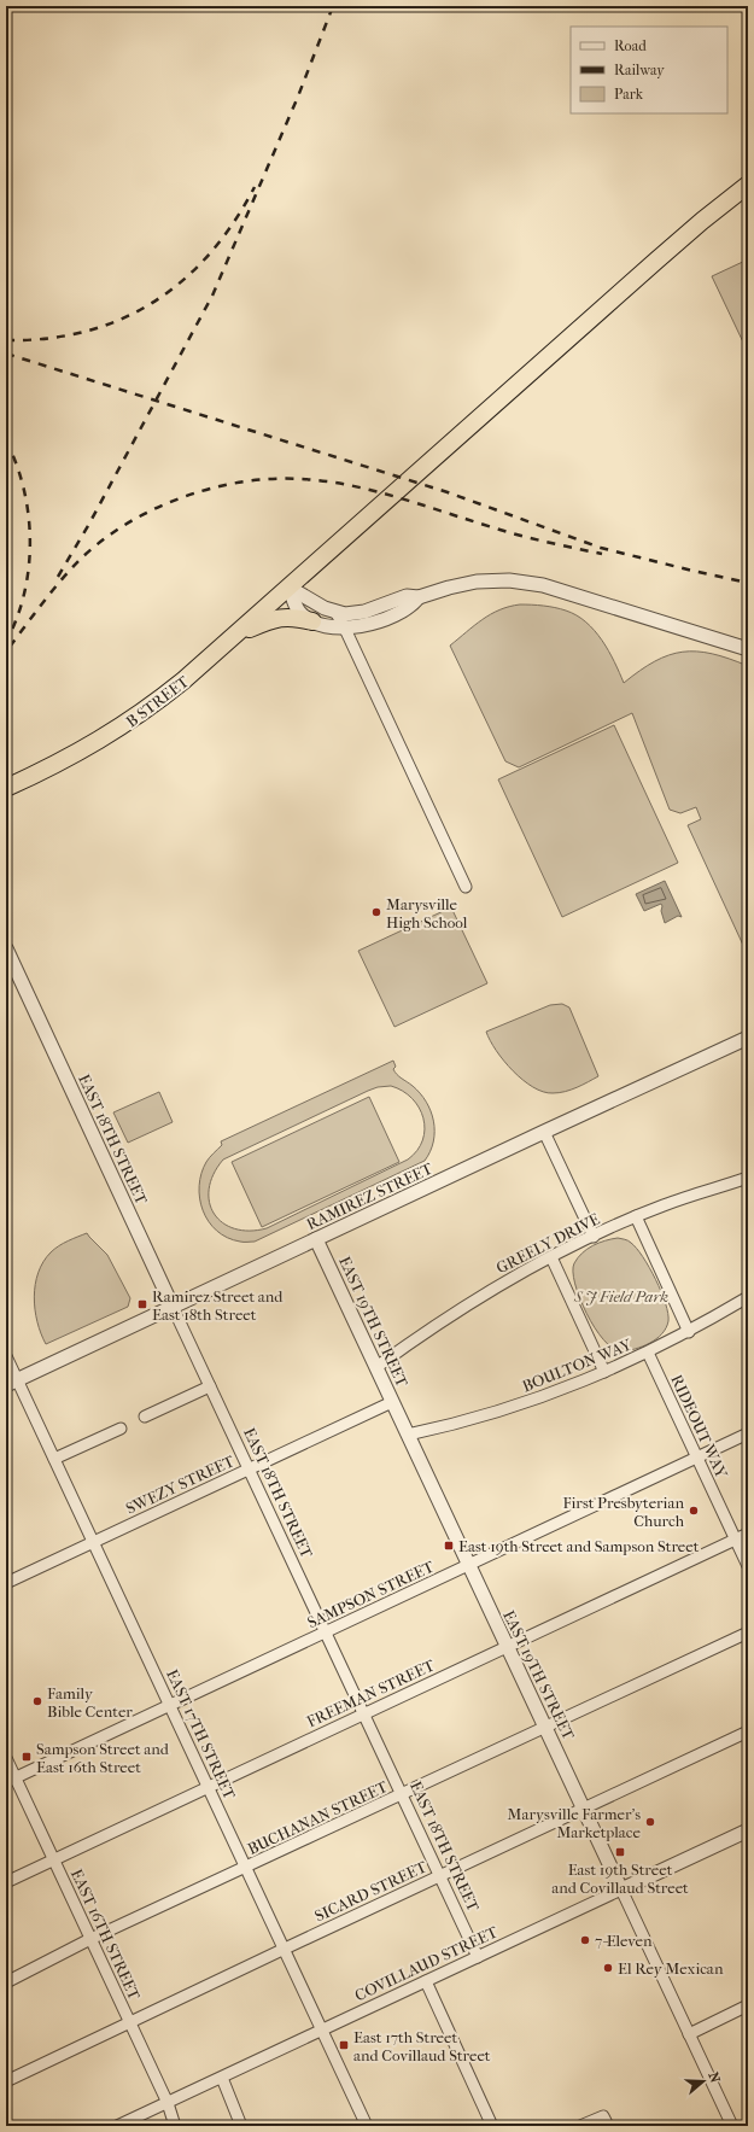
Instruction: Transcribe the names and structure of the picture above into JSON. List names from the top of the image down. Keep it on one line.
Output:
{"streets":{"highway":["B STREET"],"street":["EAST 18TH STREET","RAMIREZ STREET","GREELY DRIVE","EAST 19TH STREET","BOULTON WAY","RIDEOUT WAY","SWEZY STREET","SAMPSON STREET","FREEMAN STREET","EAST 17TH STREET","BUCHANAN STREET","SICARD STREET","EAST 16TH STREET","COVILLAUD STREET"]},"crossings":[["EAST 18TH STREET","RAMIREZ STREET"],["EAST 18TH STREET","SWEZY STREET"],["EAST 18TH STREET","SAMPSON STREET"],["EAST 18TH STREET","FREEMAN STREET"],["EAST 18TH STREET","BUCHANAN STREET"],["EAST 18TH STREET","SICARD STREET"],["EAST 18TH STREET","COVILLAUD STREET"],["RAMIREZ STREET","EAST 19TH STREET"],["RAMIREZ STREET","EAST 17TH STREET"],["GREELY DRIVE","EAST 19TH STREET"],["EAST 19TH STREET","BOULTON WAY"],["EAST 19TH STREET","SWEZY STREET"],["EAST 19TH STREET","SAMPSON STREET"],["EAST 19TH STREET","FREEMAN STREET"],["EAST 19TH STREET","BUCHANAN STREET"],["EAST 19TH STREET","SICARD STREET"],["EAST 19TH STREET","COVILLAUD STREET"],["BOULTON WAY","RIDEOUT WAY"],["RIDEOUT WAY","SAMPSON STREET"],["RIDEOUT WAY","FREEMAN STREET"],["SWEZY STREET","EAST 17TH STREET"],["SAMPSON STREET","EAST 17TH STREET"],["SAMPSON STREET","EAST 16TH STREET"],["FREEMAN STREET","EAST 17TH STREET"],["FREEMAN STREET","EAST 16TH STREET"],["EAST 17TH STREET","BUCHANAN STREET"],["EAST 17TH STREET","SICARD STREET"],["EAST 17TH STREET","COVILLAUD STREET"],["BUCHANAN STREET","EAST 16TH STREET"],["SICARD STREET","EAST 16TH STREET"],["EAST 16TH STREET","COVILLAUD STREET"]],"parks":["S J Field Park"],"places":{"other":["Marysville High School","First Presbyterian Church","Family Bible Center","Marysville Farmer's Marketplace","7-Eleven","El Rey Mexican"],"transit":["Ramirez Street and East 18th Street","East 19th Street and Sampson Street","Sampson Street and East 16th Street","East 19th Street and Covillaud Street","East 17th Street and Covillaud Street"]},"legend":["Road","Railway","Park"],"north":"right"}
